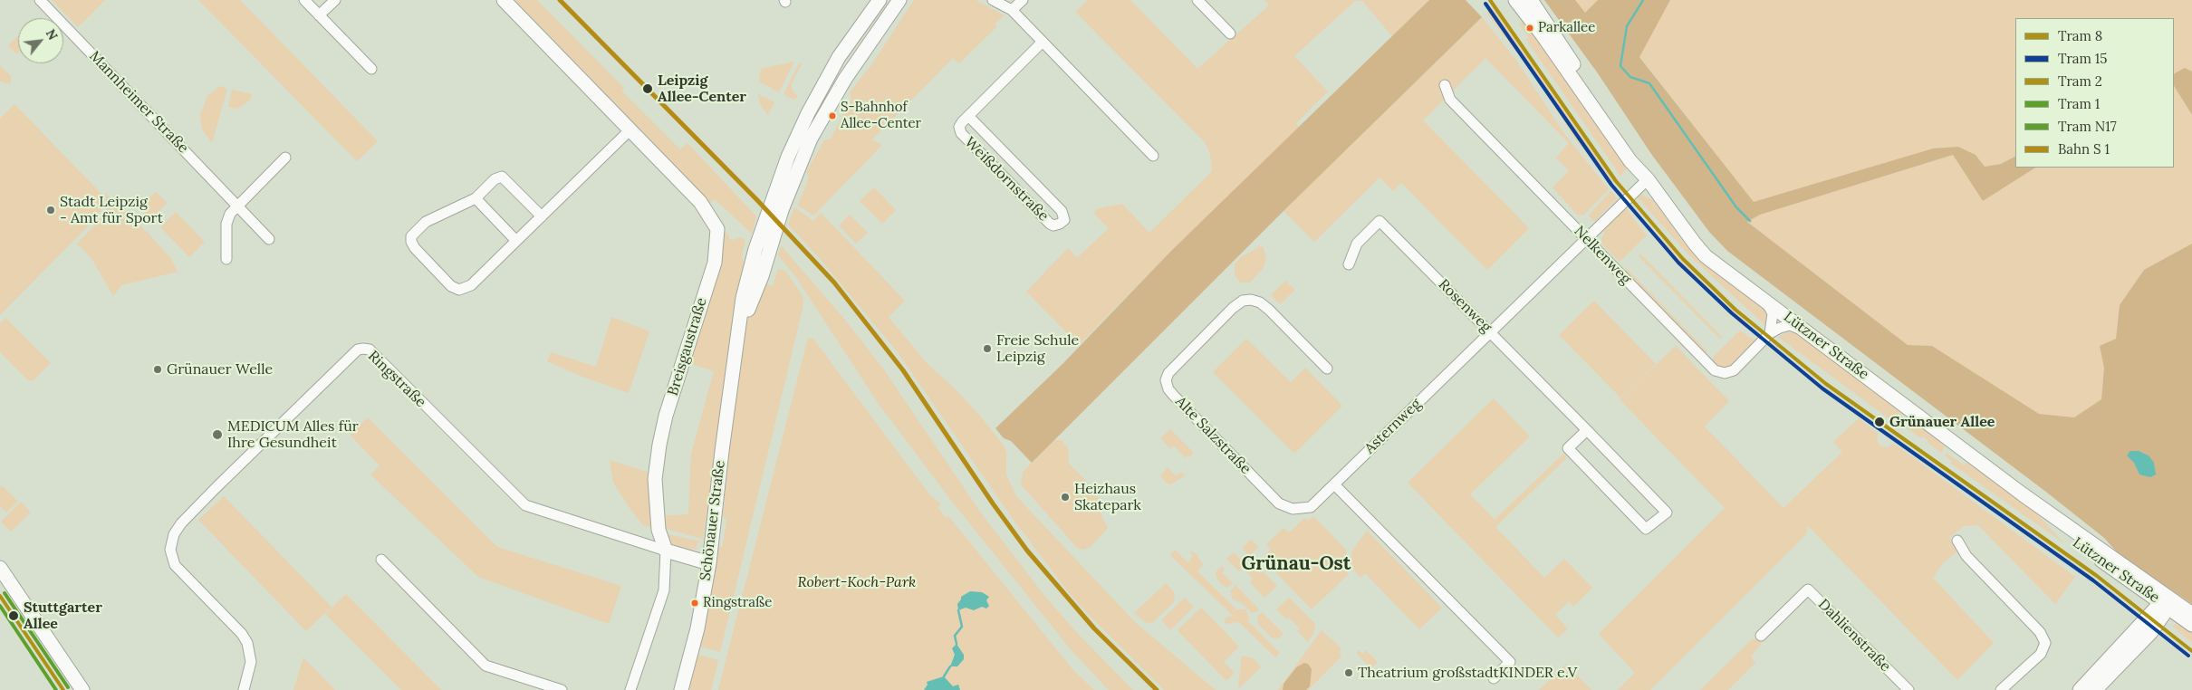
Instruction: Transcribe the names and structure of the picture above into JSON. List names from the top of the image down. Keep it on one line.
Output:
{"streets":{"main road":["Lützner Straße","Breisgaustraße","Schönauer Straße"],"street":["Mannheimer Straße","Weißdornstraße","Nelkenweg","Rosenweg","Ringstraße","Asternweg","Alte Salzstraße","Dahlienstraße"]},"crossings":[["Nelkenweg","Lützner Straße"],["Nelkenweg","Asternweg"],["Rosenweg","Asternweg"],["Lützner Straße","Asternweg"],["Breisgaustraße","Ringstraße"],["Asternweg","Alte Salzstraße"]],"districts":["Grünau-Ost"],"parks":["Robert-Koch-Park"],"places":["Parkallee","Leipzig Allee-Center","S-Bahnhof Allee-Center","Stadt Leipzig - Amt für Sport","Freie Schule Leipzig","Grünauer Welle","Grünauer Allee","MEDICUM Alles für Ihre Gesundheit","Heizhaus Skatepark","Ringstraße","Stuttgarter Allee","Theatrium großstadtKINDER e.V"],"lines":["tram line 8","tram line 15","tram line N17","tram line 2","tram line 1"],"legend":["Tram 8","Tram 15","Tram 2","Tram 1","Tram N17","Bahn S 1"],"north":"top right"}
